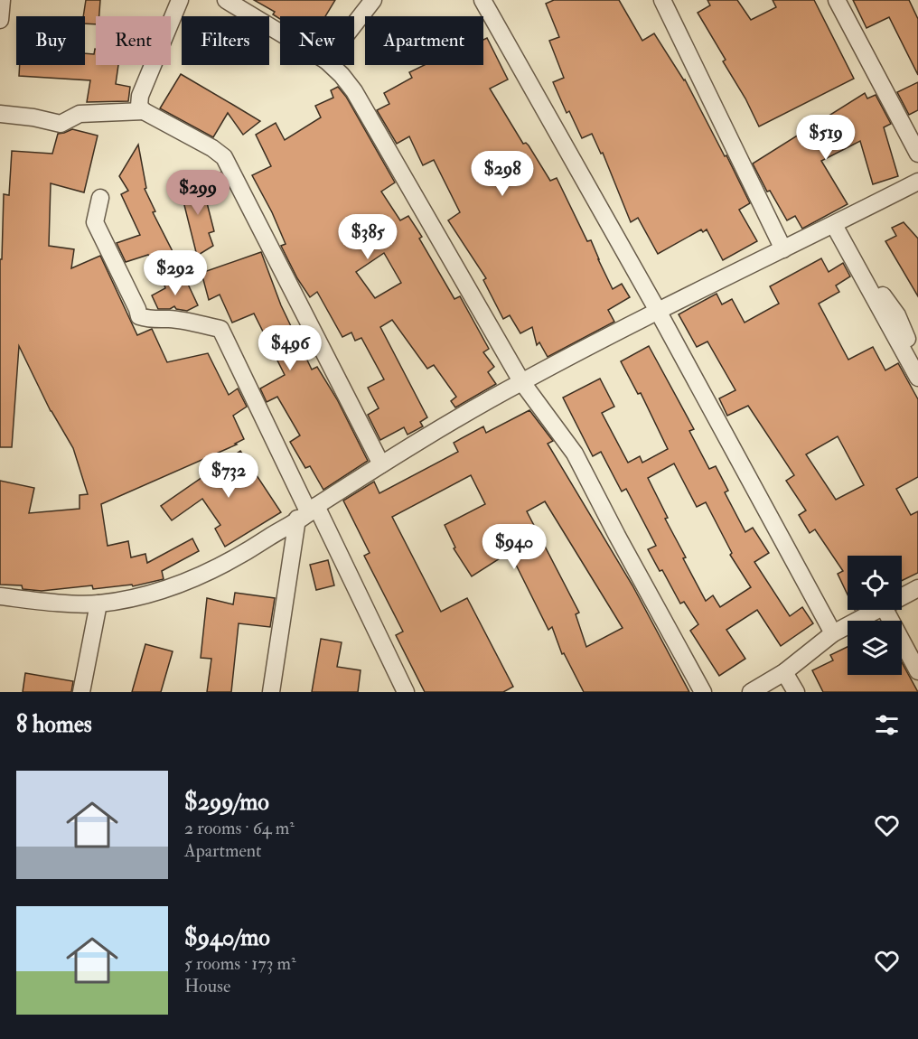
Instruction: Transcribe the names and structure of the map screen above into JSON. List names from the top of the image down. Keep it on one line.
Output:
{"page":{"chip":["Buy","Rent","Filters","New","Apartment"],"price":["$519","$298","$299","$385","$292","$496","$732","$940"],"heading":"8 homes","list":[{"name":"$299/mo","note":"2 rooms · 64 m² · Apartment"},{"name":"$940/mo","note":"5 rooms · 173 m² · House"}]}}
